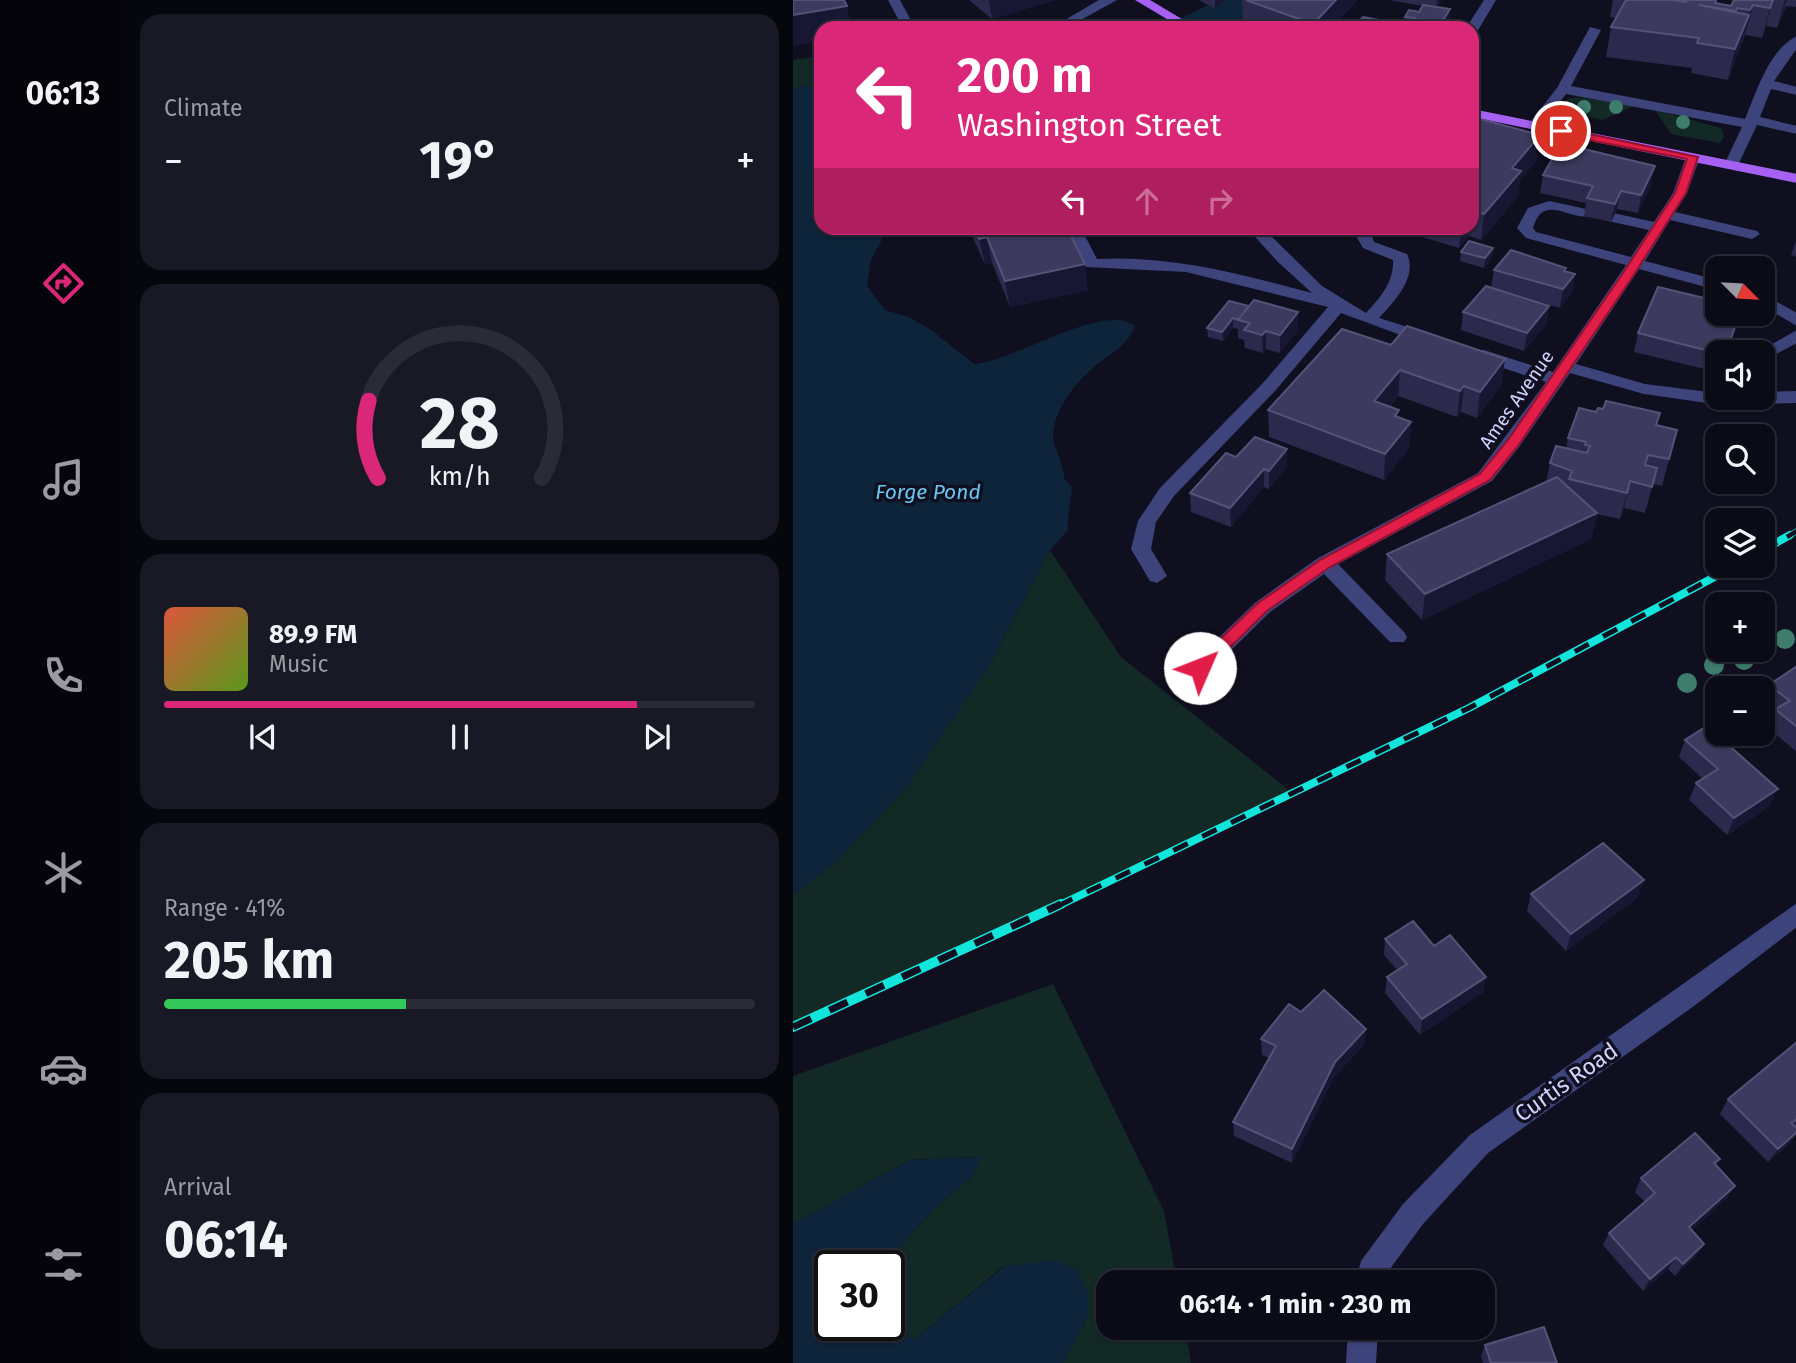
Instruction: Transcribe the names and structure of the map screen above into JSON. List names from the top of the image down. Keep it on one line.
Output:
{"streets":{"street":["Ames Avenue","Curtis Road"]},"water":["Forge Pond"],"north":"bottom right","page":{"tabs":"06:13","tile":["Climate",["Range · 41%","205 km"],["Arrival","06:14"]],"turn":["200 m","Washington Street"],"heat":["−","19°","+"],"map_buttons":["+","−"],"song":["89.9 FM","Music"],"limit":"30","trip":"06:14 · 1 min · 230 m","gauge":["28","km/h"]}}
